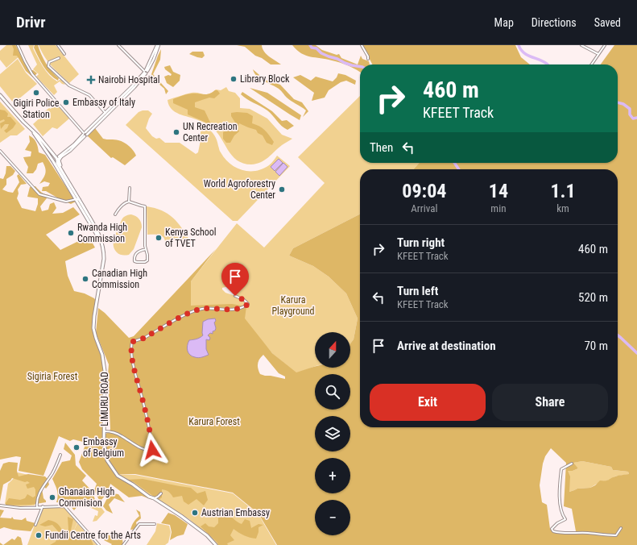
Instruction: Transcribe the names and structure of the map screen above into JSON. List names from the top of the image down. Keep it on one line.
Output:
{"streets":{"main road":["LIMURU ROAD"]},"parks":["Karura Playground","Sigiria Forest","Karura Forest"],"places":{"other":["Library Block","Gigiri Police Station","Embassy of Italy","UN Recreation Center","World Agroforestry Center","Rwanda High Commission","Kenya School of TVET","Canadian High Commission","Embassy of Belgium","Ghanaian High Commision","Austrian Embassy","Fundii Centre for the Arts"],"health":["Nairobi Hospital"]},"north":"top","page":{"header":"Drivr","nav":["Map","Directions","Saved"],"turn":["460 m","KFEET Track"],"then":"Then","eta":["09:04","Arrival","14","min","1.1","km"],"list":[{"name":"Turn right","note":"KFEET Track","value":"460 m"},{"name":"Turn left","note":"KFEET Track","value":"520 m"},{"name":"Arrive at destination","value":"70 m"}],"map_buttons":["+","−"],"buttons":["Exit","Share"]}}
